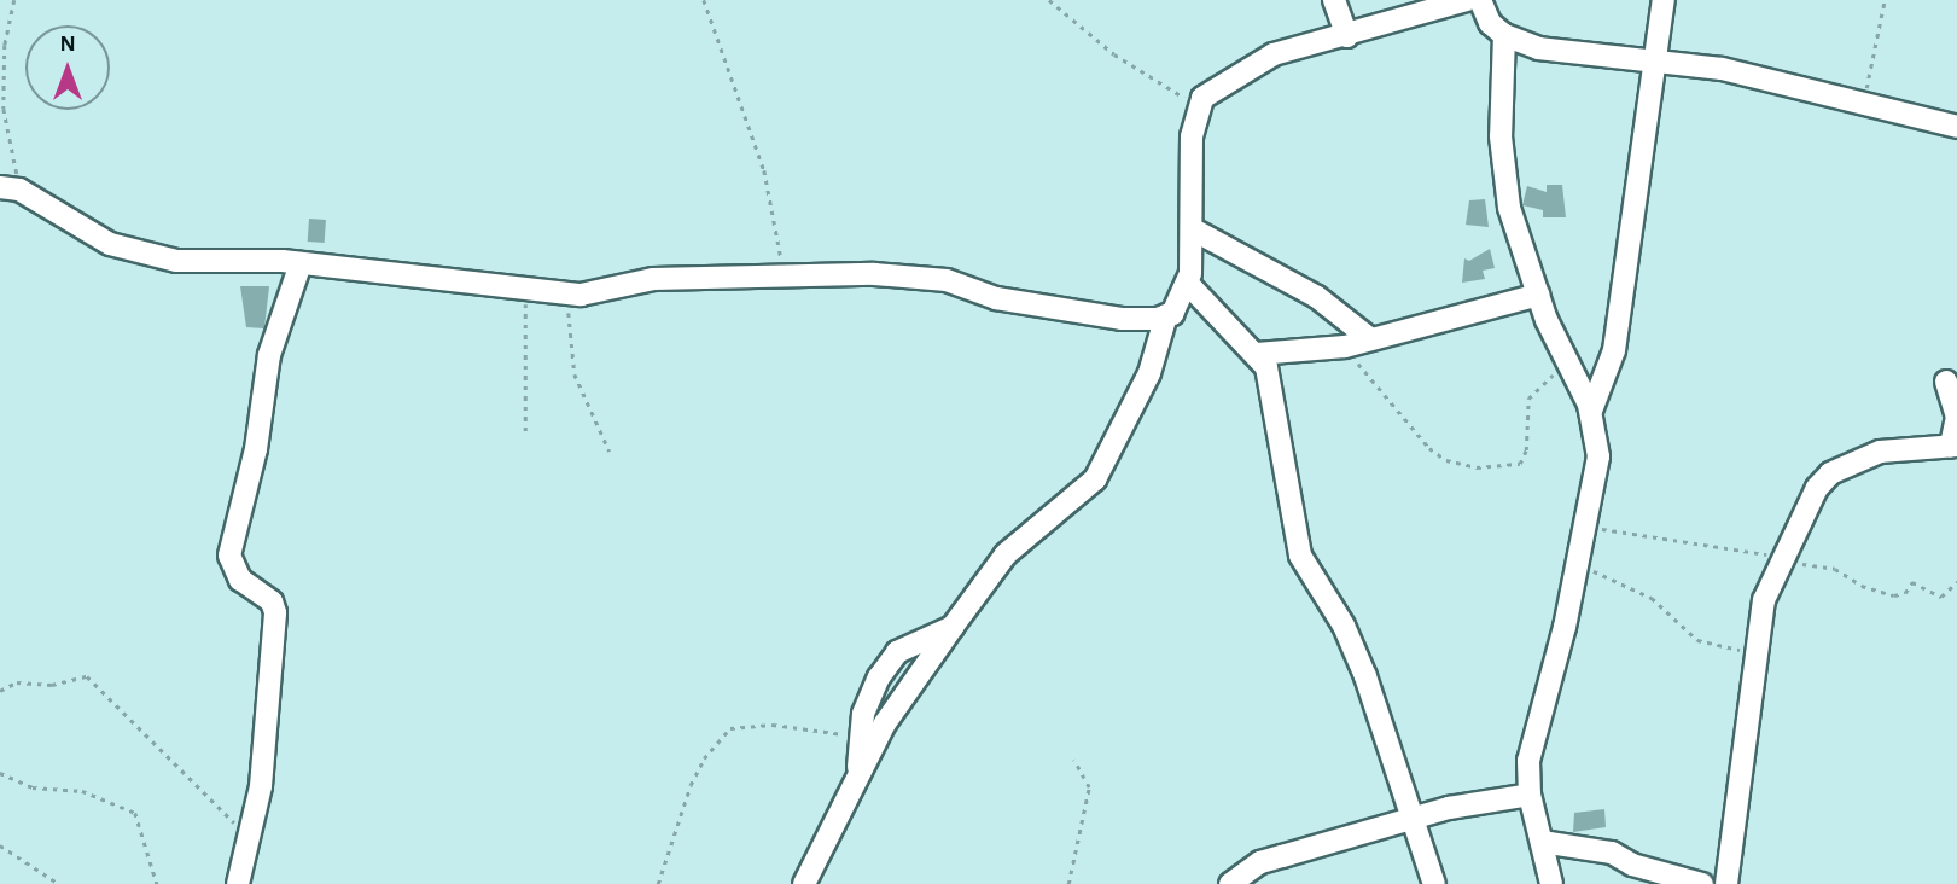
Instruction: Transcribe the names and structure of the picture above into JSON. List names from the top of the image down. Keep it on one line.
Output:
{"north":"top"}
